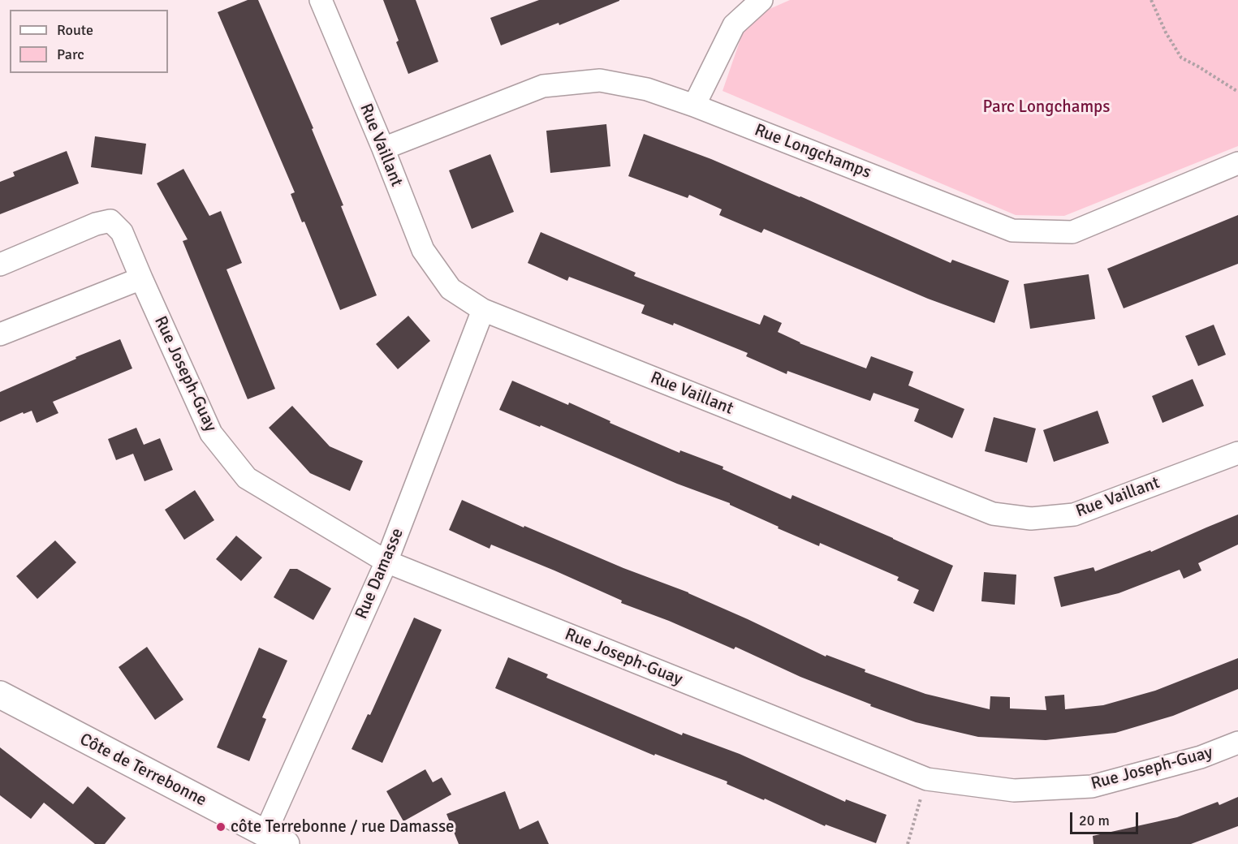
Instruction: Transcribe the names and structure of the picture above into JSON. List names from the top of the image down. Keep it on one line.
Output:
{"streets":{"main road":["Côte de Terrebonne"],"street":["Rue Vaillant","Rue Longchamps","Rue Joseph-Guay","Rue Damasse"]},"crossings":[["Rue Vaillant","Rue Longchamps"],["Rue Vaillant","Rue Damasse"],["Rue Joseph-Guay","Rue Damasse"],["Rue Damasse","Côte de Terrebonne"]],"parks":["Parc Longchamps"],"places":["côte Terrebonne / rue Damasse"],"legend":["Route","Parc"],"scale_bar":"20 m"}
